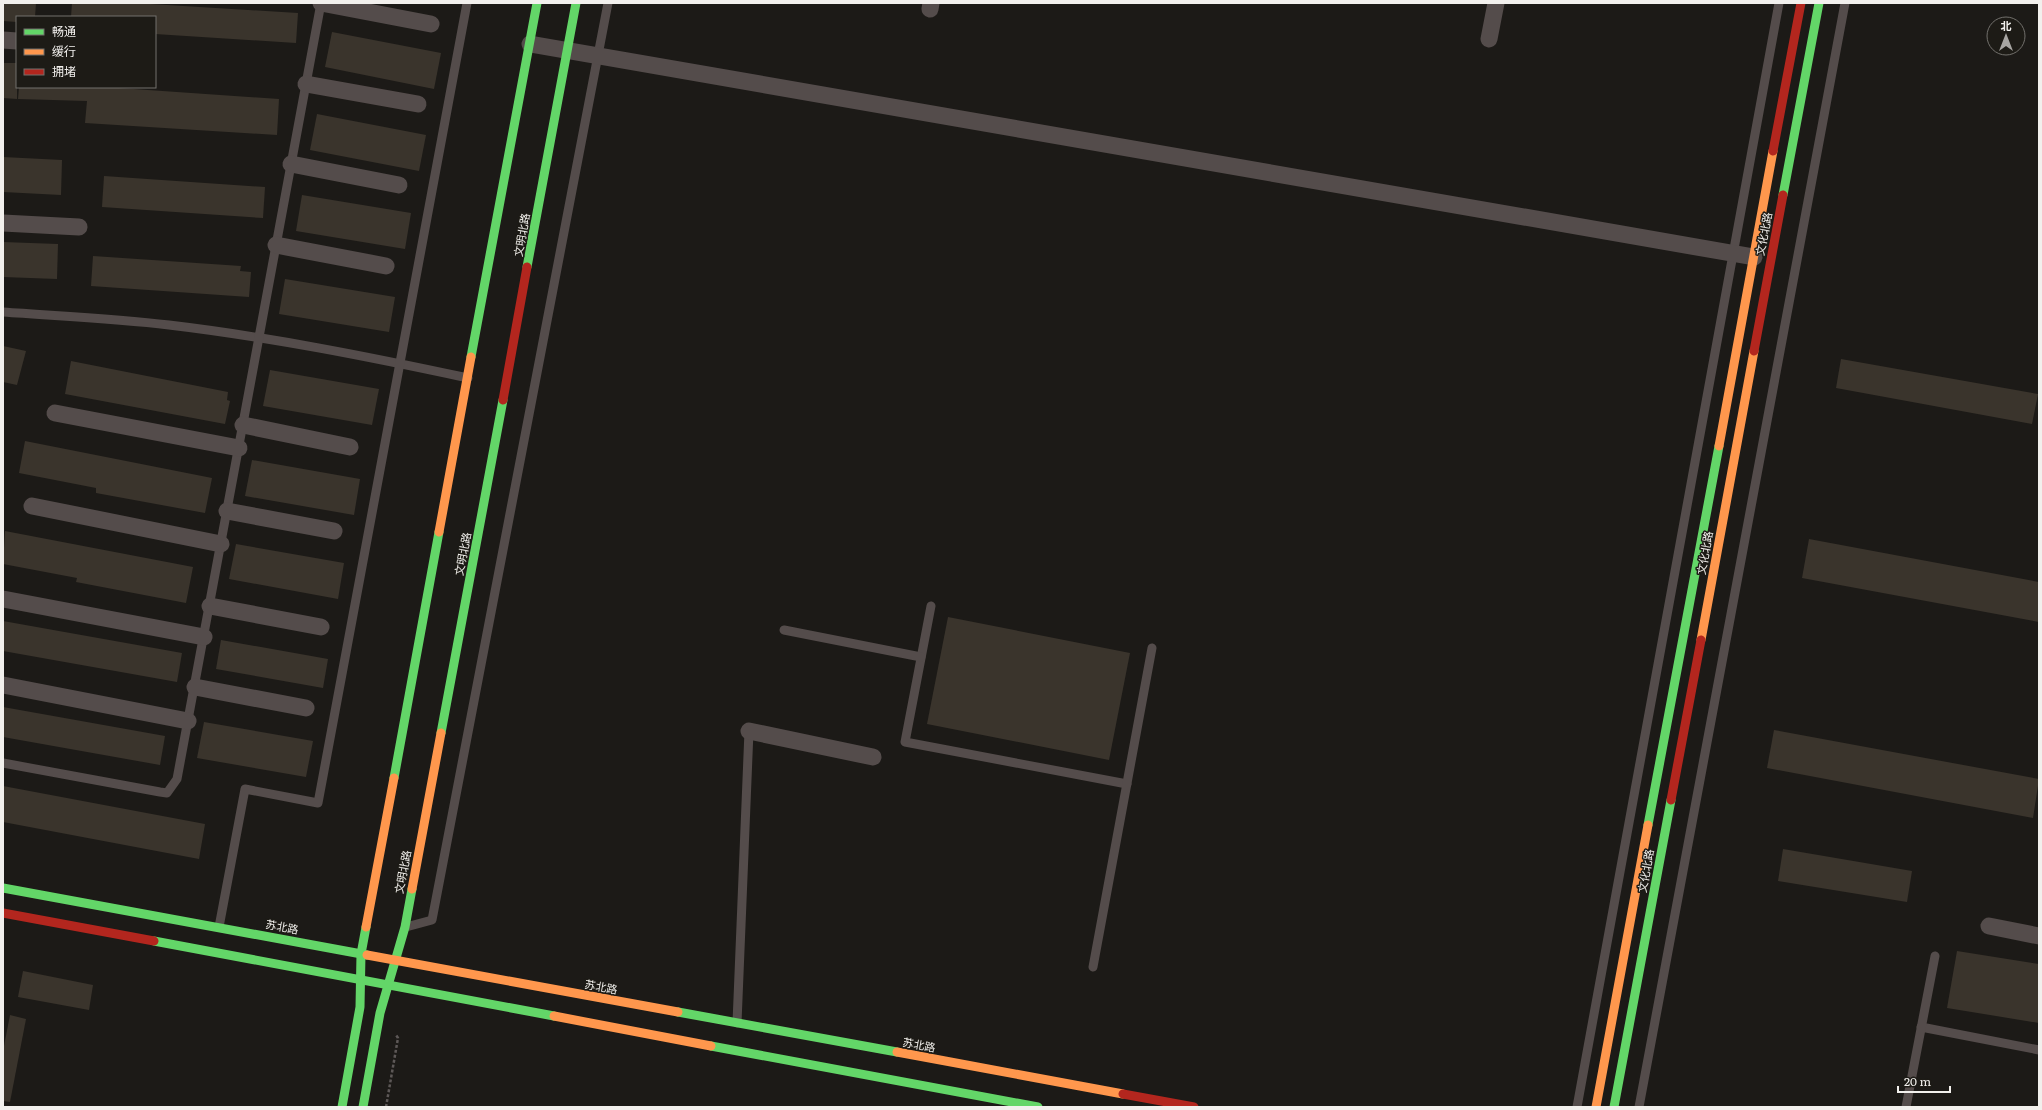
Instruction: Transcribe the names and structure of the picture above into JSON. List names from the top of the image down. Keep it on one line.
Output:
{"streets":{"street":["文化北路","文明北路","苏北路"]},"crossings":[["文明北路","苏北路"]],"legend":["畅通","缓行","拥堵"],"scale_bar":"20 m","north":"top"}
